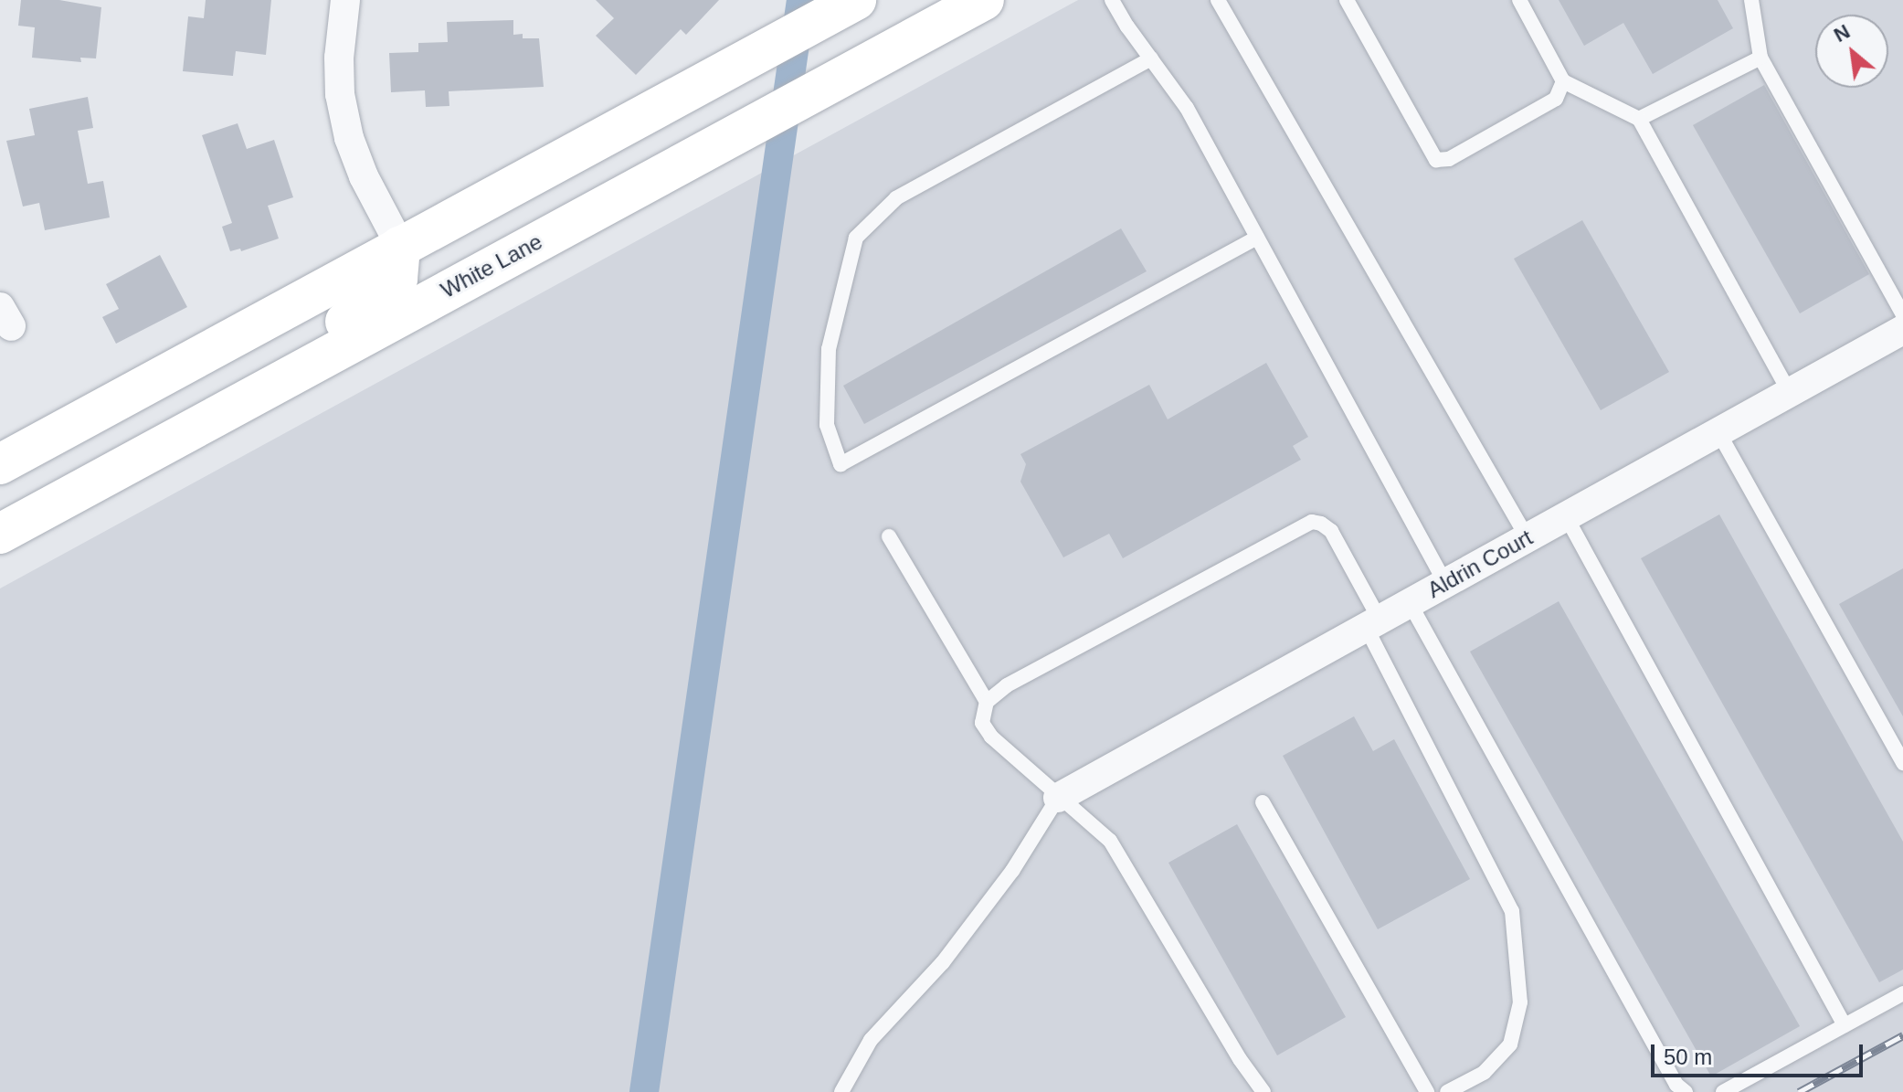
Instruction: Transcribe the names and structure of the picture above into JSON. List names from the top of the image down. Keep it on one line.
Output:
{"streets":{"main road":["White Lane"],"street":["Aldrin Court"]},"scale_bar":"50 m","north":"top left"}
